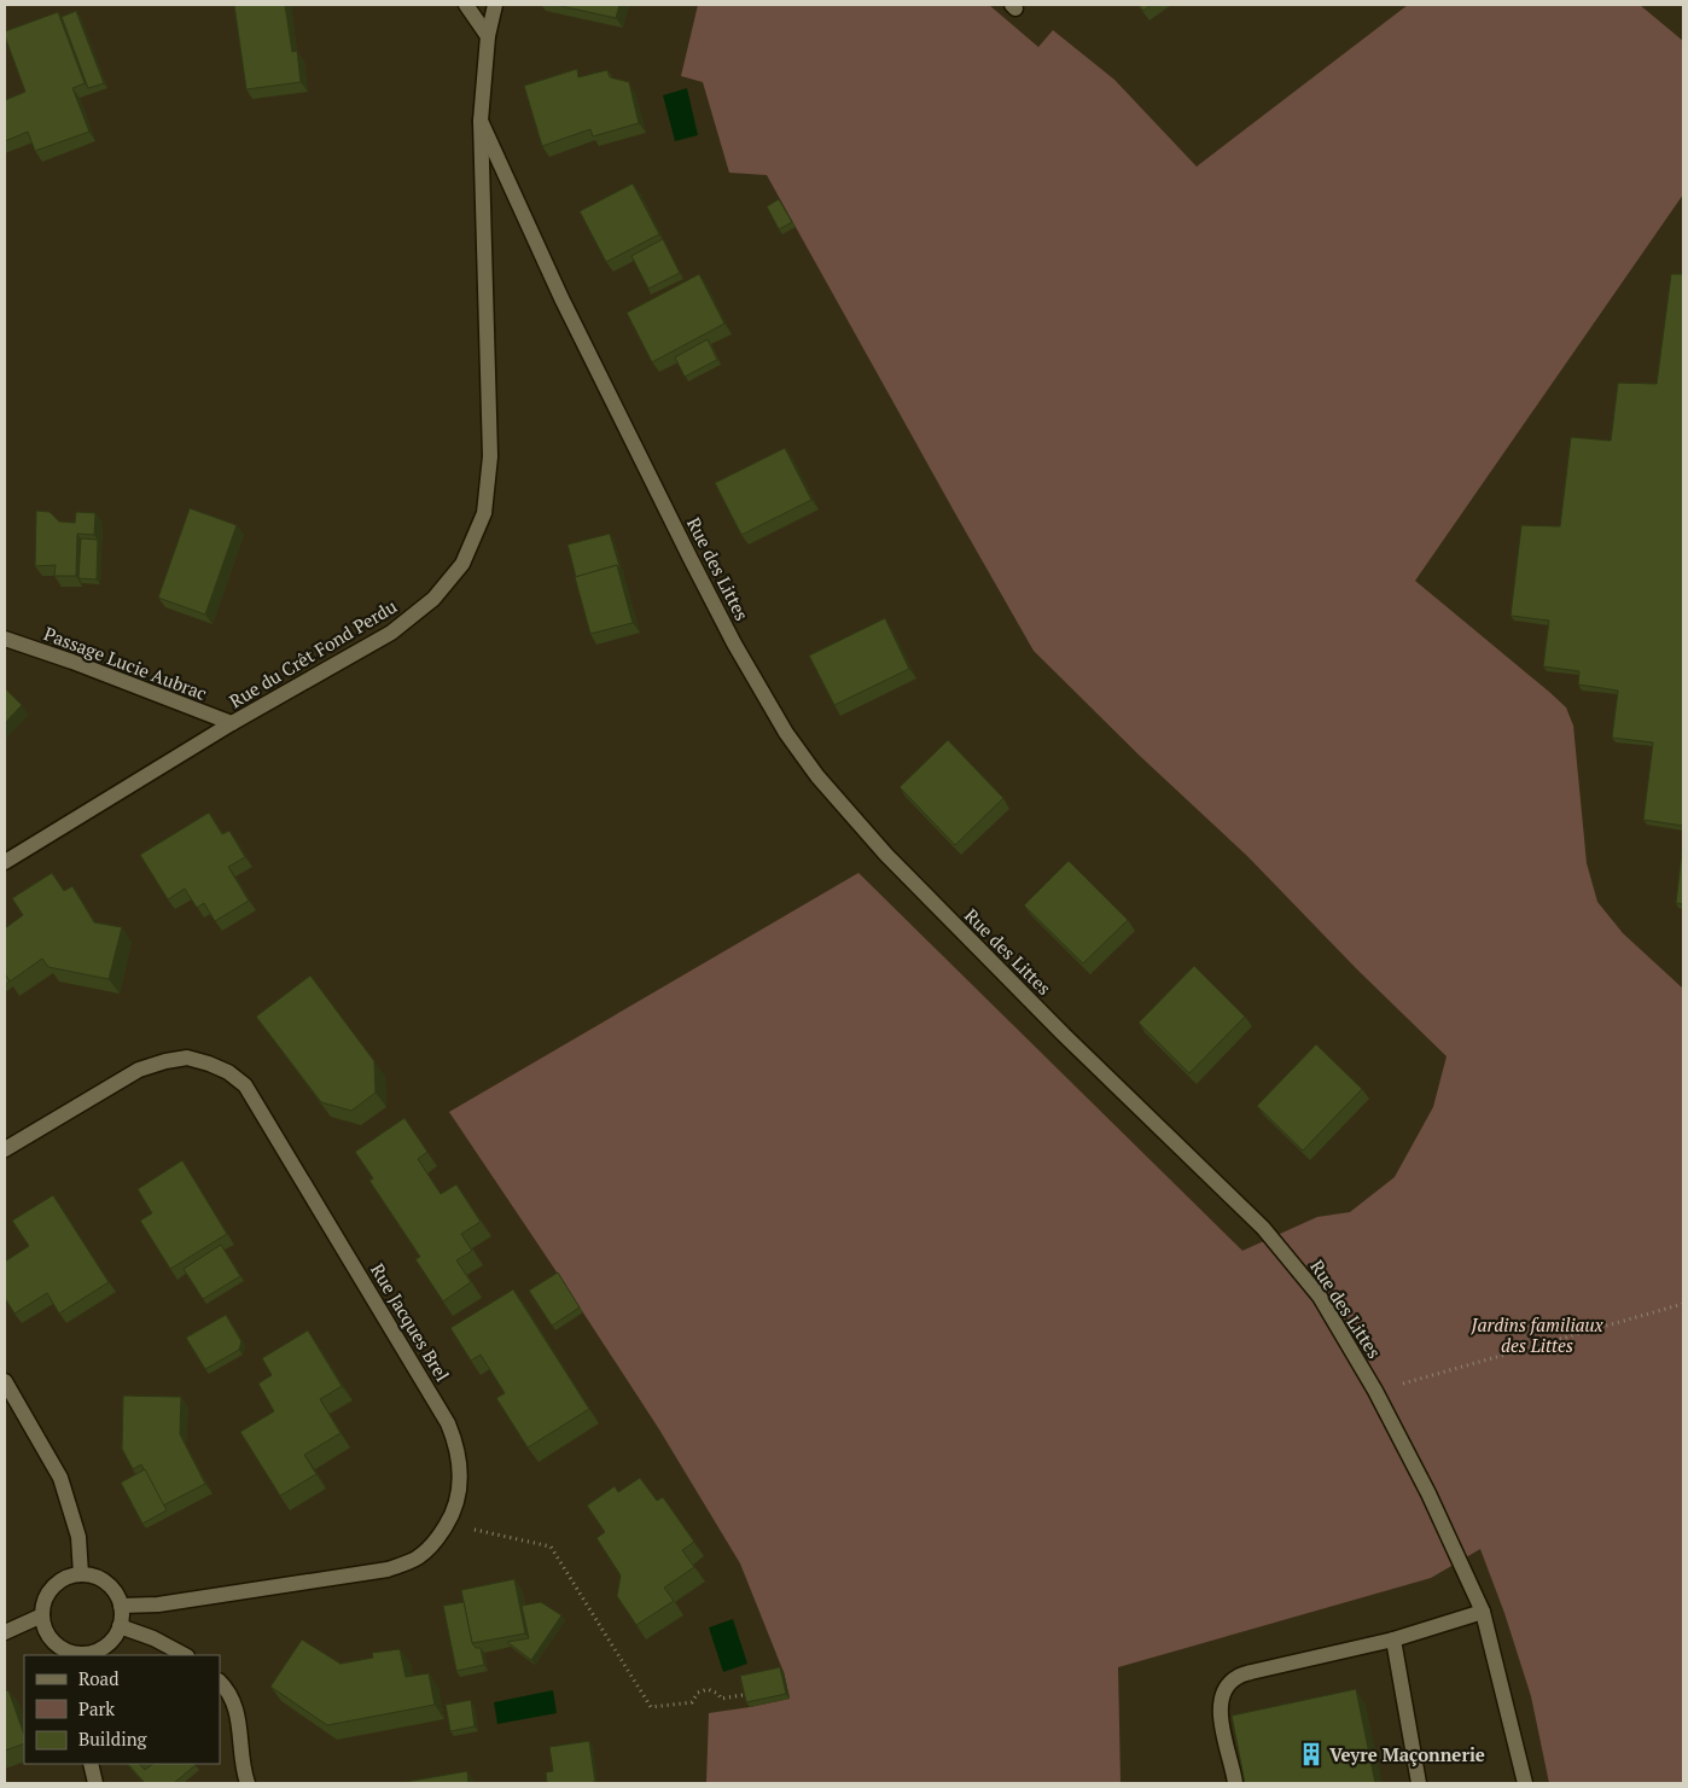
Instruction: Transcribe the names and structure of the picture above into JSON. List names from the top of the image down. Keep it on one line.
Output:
{"streets":{"street":["Rue des Littes","Rue du Crêt Fond Perdu","Passage Lucie Aubrac","Rue Jacques Brel"]},"crossings":[["Rue des Littes","Rue du Crêt Fond Perdu"],["Rue du Crêt Fond Perdu","Passage Lucie Aubrac"]],"parks":["Jardins familiaux des Littes"],"places":{"building":["Veyre Maçonnerie"]},"legend":["Road","Park","Building"]}
